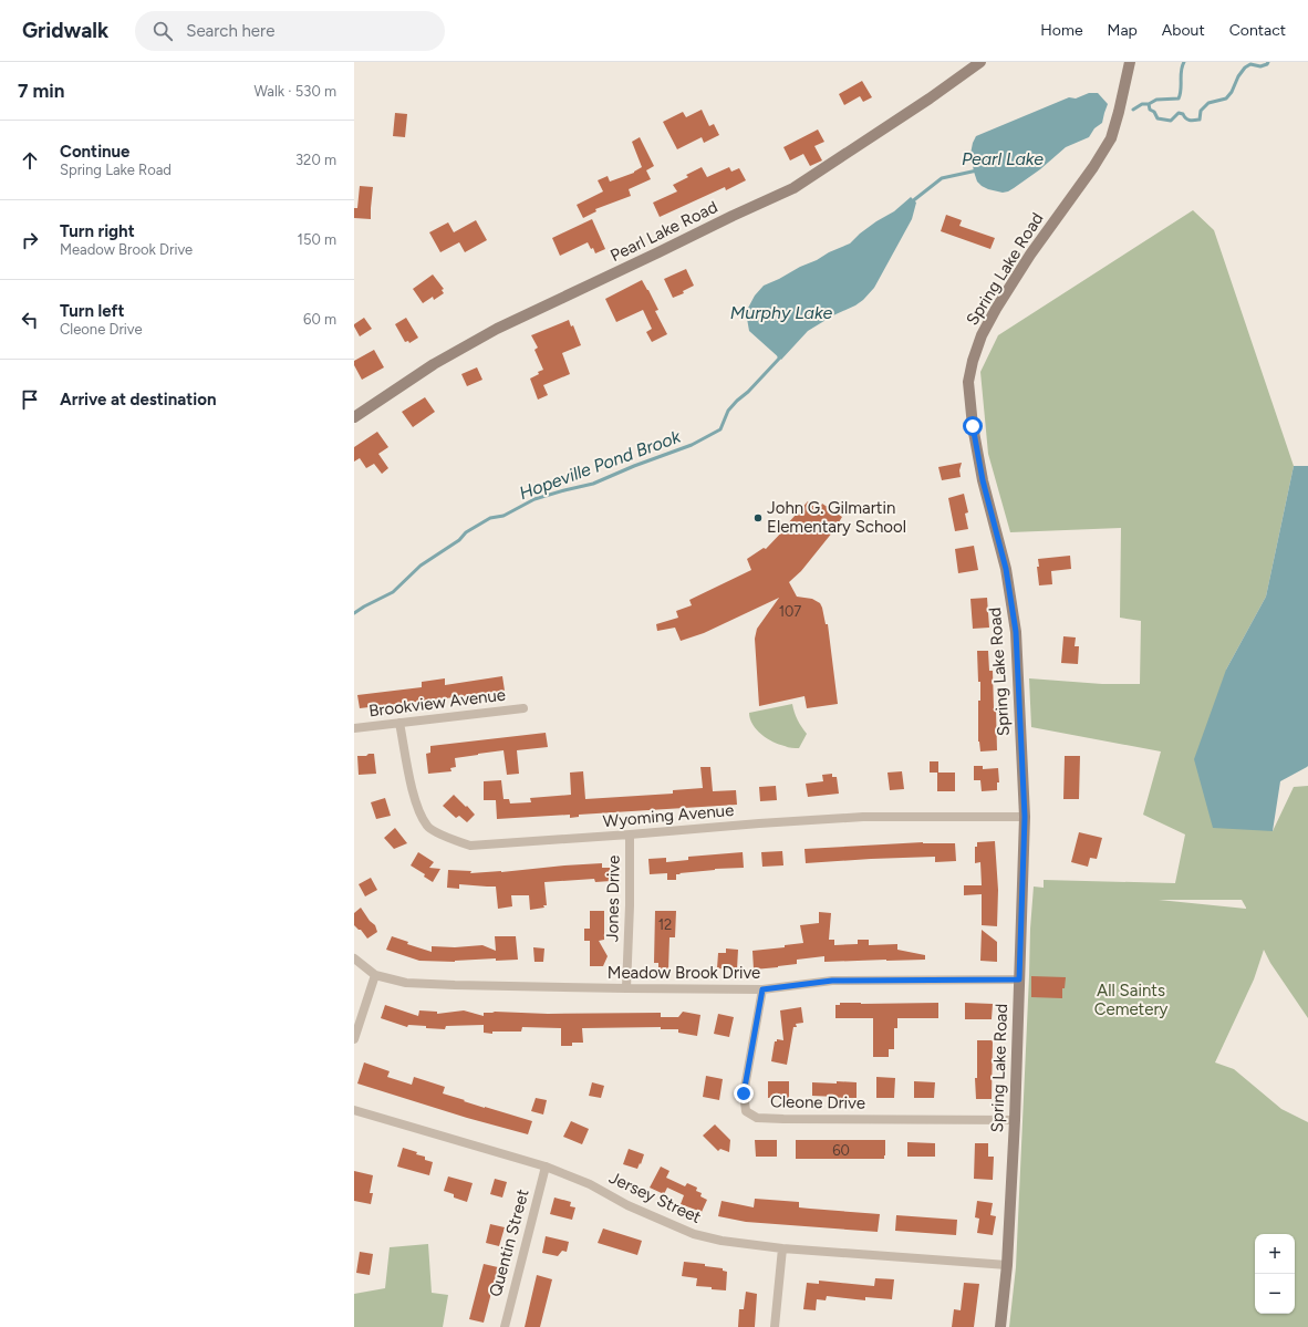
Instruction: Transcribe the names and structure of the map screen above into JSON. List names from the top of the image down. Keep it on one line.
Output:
{"streets":{"main road":["Pearl Lake Road","Spring Lake Road"],"street":["Brookview Avenue","Wyoming Avenue","Jones Drive","Meadow Brook Drive","Cleone Drive","Jersey Street","Quentin Street"]},"crossings":[["Spring Lake Road","Wyoming Avenue"],["Spring Lake Road","Meadow Brook Drive"],["Spring Lake Road","Cleone Drive"],["Spring Lake Road","Jersey Street"],["Brookview Avenue","Wyoming Avenue"],["Wyoming Avenue","Jones Drive"],["Jones Drive","Meadow Brook Drive"],["Meadow Brook Drive","Cleone Drive"],["Jersey Street","Quentin Street"]],"water":["Pearl Lake","Murphy Lake","Hopeville Pond Brook"],"parks":["All Saints Cemetery"],"places":["John G. Gilmartin Elementary School"],"house_numbers":["107","12","60"],"page":{"header":"Gridwalk","search":"Search here","nav":["Home","Map","About","Contact"],"heading":["7 min","Walk · 530 m"],"list":[["Continue","Spring Lake Road","320 m"],["Turn right","Meadow Brook Drive","150 m"],["Turn left","Cleone Drive","60 m"],"Arrive at destination"],"map_buttons":["+","−"]}}
